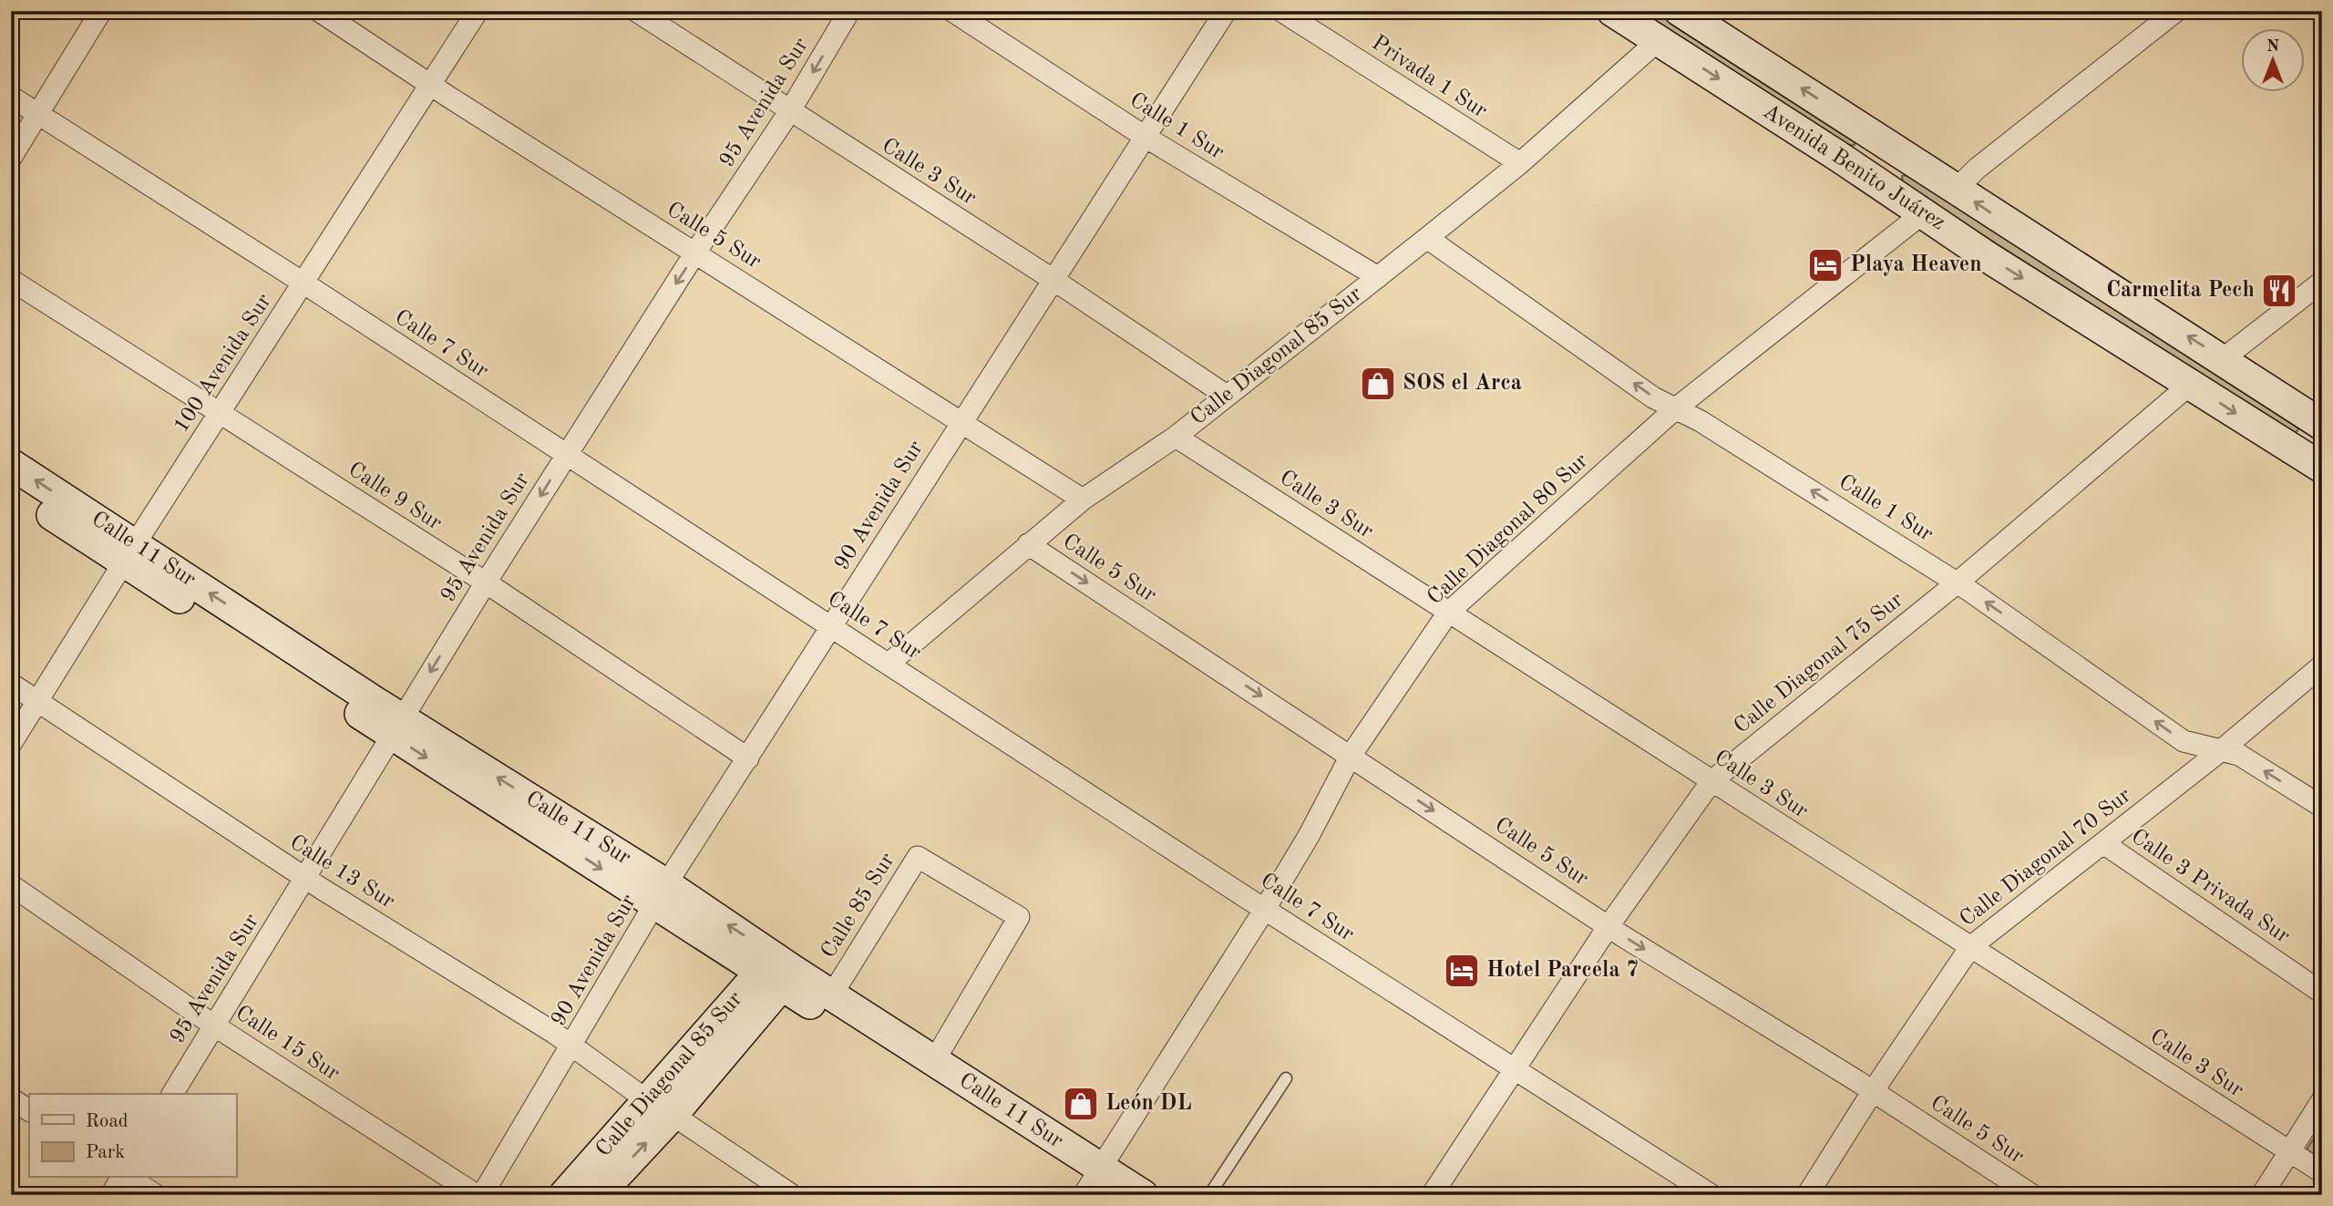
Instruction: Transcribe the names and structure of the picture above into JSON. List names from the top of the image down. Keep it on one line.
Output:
{"streets":{"main road":["Avenida Benito Juárez","Calle Diagonal 85 Sur","Calle 11 Sur"],"street":["Privada 1 Sur","95 Avenida Sur","Calle 1 Sur","Calle 3 Sur","Calle 5 Sur","Calle 7 Sur","100 Avenida Sur","Calle 9 Sur","90 Avenida Sur","Calle Diagonal 80 Sur","Calle Diagonal 75 Sur","Calle Diagonal 70 Sur","Calle 13 Sur","Calle 3 Privada Sur","Calle 85 Sur","Calle 15 Sur"]},"crossings":[["Privada 1 Sur","Calle Diagonal 85 Sur"],["95 Avenida Sur","Calle 3 Sur"],["95 Avenida Sur","Calle 5 Sur"],["95 Avenida Sur","Calle 7 Sur"],["95 Avenida Sur","Calle 9 Sur"],["95 Avenida Sur","Calle 11 Sur"],["95 Avenida Sur","Calle 13 Sur"],["95 Avenida Sur","Calle 15 Sur"],["Calle 1 Sur","Calle Diagonal 85 Sur"],["Calle 1 Sur","90 Avenida Sur"],["Calle 1 Sur","Calle Diagonal 80 Sur"],["Calle 1 Sur","Calle Diagonal 75 Sur"],["Calle 1 Sur","Calle Diagonal 70 Sur"],["Avenida Benito Juárez","Calle Diagonal 85 Sur"],["Avenida Benito Juárez","Calle Diagonal 80 Sur"],["Avenida Benito Juárez","Calle Diagonal 75 Sur"],["Calle 3 Sur","Calle Diagonal 85 Sur"],["Calle 3 Sur","90 Avenida Sur"],["Calle 3 Sur","Calle Diagonal 80 Sur"],["Calle 3 Sur","Calle Diagonal 75 Sur"],["Calle 3 Sur","Calle Diagonal 70 Sur"],["Calle 5 Sur","Calle Diagonal 85 Sur"],["Calle 5 Sur","100 Avenida Sur"],["Calle 5 Sur","90 Avenida Sur"],["Calle 5 Sur","Calle Diagonal 80 Sur"],["Calle 5 Sur","Calle Diagonal 75 Sur"],["Calle 5 Sur","Calle Diagonal 70 Sur"],["Calle 7 Sur","Calle Diagonal 85 Sur"],["Calle 7 Sur","100 Avenida Sur"],["Calle 7 Sur","90 Avenida Sur"],["Calle 7 Sur","Calle Diagonal 80 Sur"],["Calle 7 Sur","Calle Diagonal 75 Sur"],["Calle Diagonal 85 Sur","Calle 11 Sur"],["Calle Diagonal 85 Sur","Calle 13 Sur"],["100 Avenida Sur","Calle 9 Sur"],["100 Avenida Sur","Calle 11 Sur"],["100 Avenida Sur","Calle 13 Sur"],["Calle 9 Sur","90 Avenida Sur"],["90 Avenida Sur","Calle 11 Sur"],["90 Avenida Sur","Calle 13 Sur"],["Calle Diagonal 80 Sur","Calle 11 Sur"],["Calle 11 Sur","Calle 85 Sur"],["Calle Diagonal 70 Sur","Calle 3 Privada Sur"]],"one_way":["95 Avenida Sur","Calle 1 Sur","Calle 5 Sur"],"places":{"hotel":["Playa Heaven","Hotel Parcela 7"],"restaurant":["Carmelita Pech"],"shop":["SOS el Arca","León DL"]},"legend":["Road","Park"],"north":"top"}
